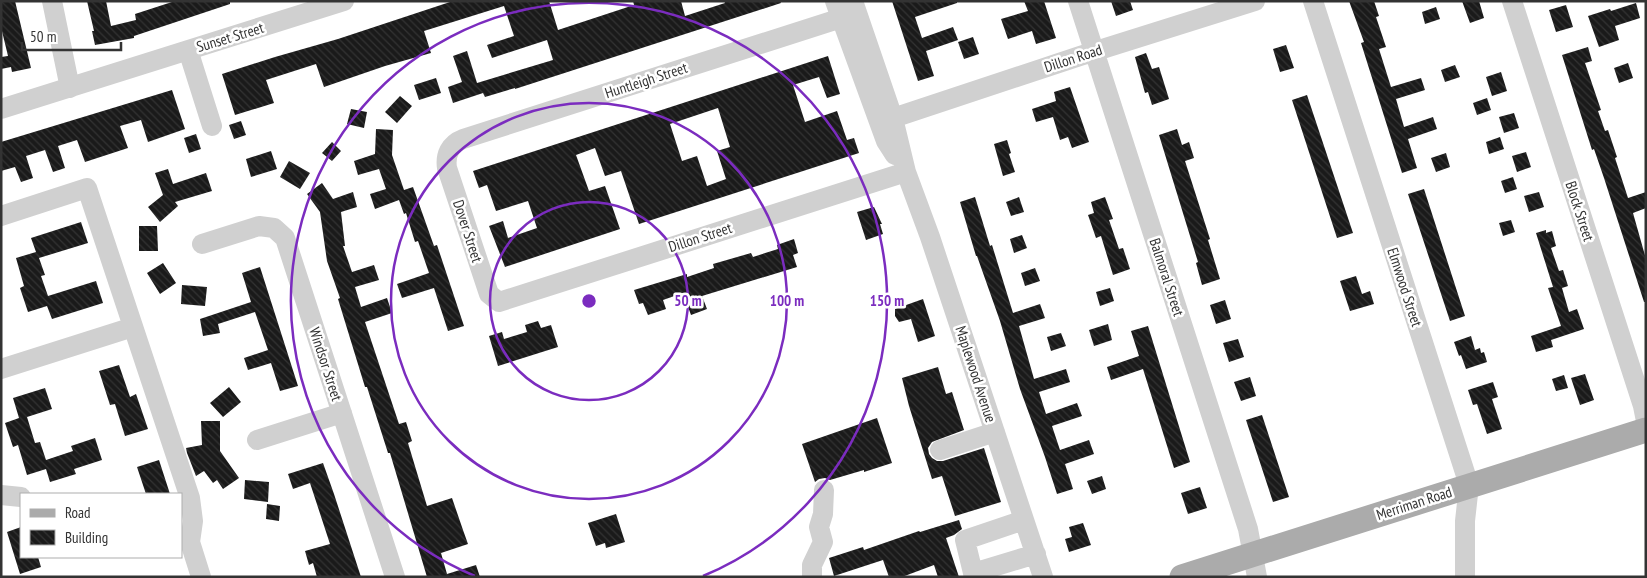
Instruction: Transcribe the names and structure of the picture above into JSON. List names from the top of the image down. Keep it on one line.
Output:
{"streets":{"main road":["Merriman Road"],"street":["Sunset Street","Dillon Road","Huntleigh Street","Block Street","Dover Street","Dillon Street","Balmoral Street","Elmwood Street","Windsor Street","Maplewood Avenue"]},"crossings":[["Dillon Road","Balmoral Street"],["Dillon Road","Maplewood Avenue"],["Huntleigh Street","Dover Street"],["Huntleigh Street","Maplewood Avenue"],["Dover Street","Dillon Street"],["Dillon Street","Maplewood Avenue"],["Balmoral Street","Merriman Road"],["Elmwood Street","Merriman Road"]],"legend":["Road","Building"],"scale_bar":"50 m","rings":["50 m","100 m","150 m"]}
